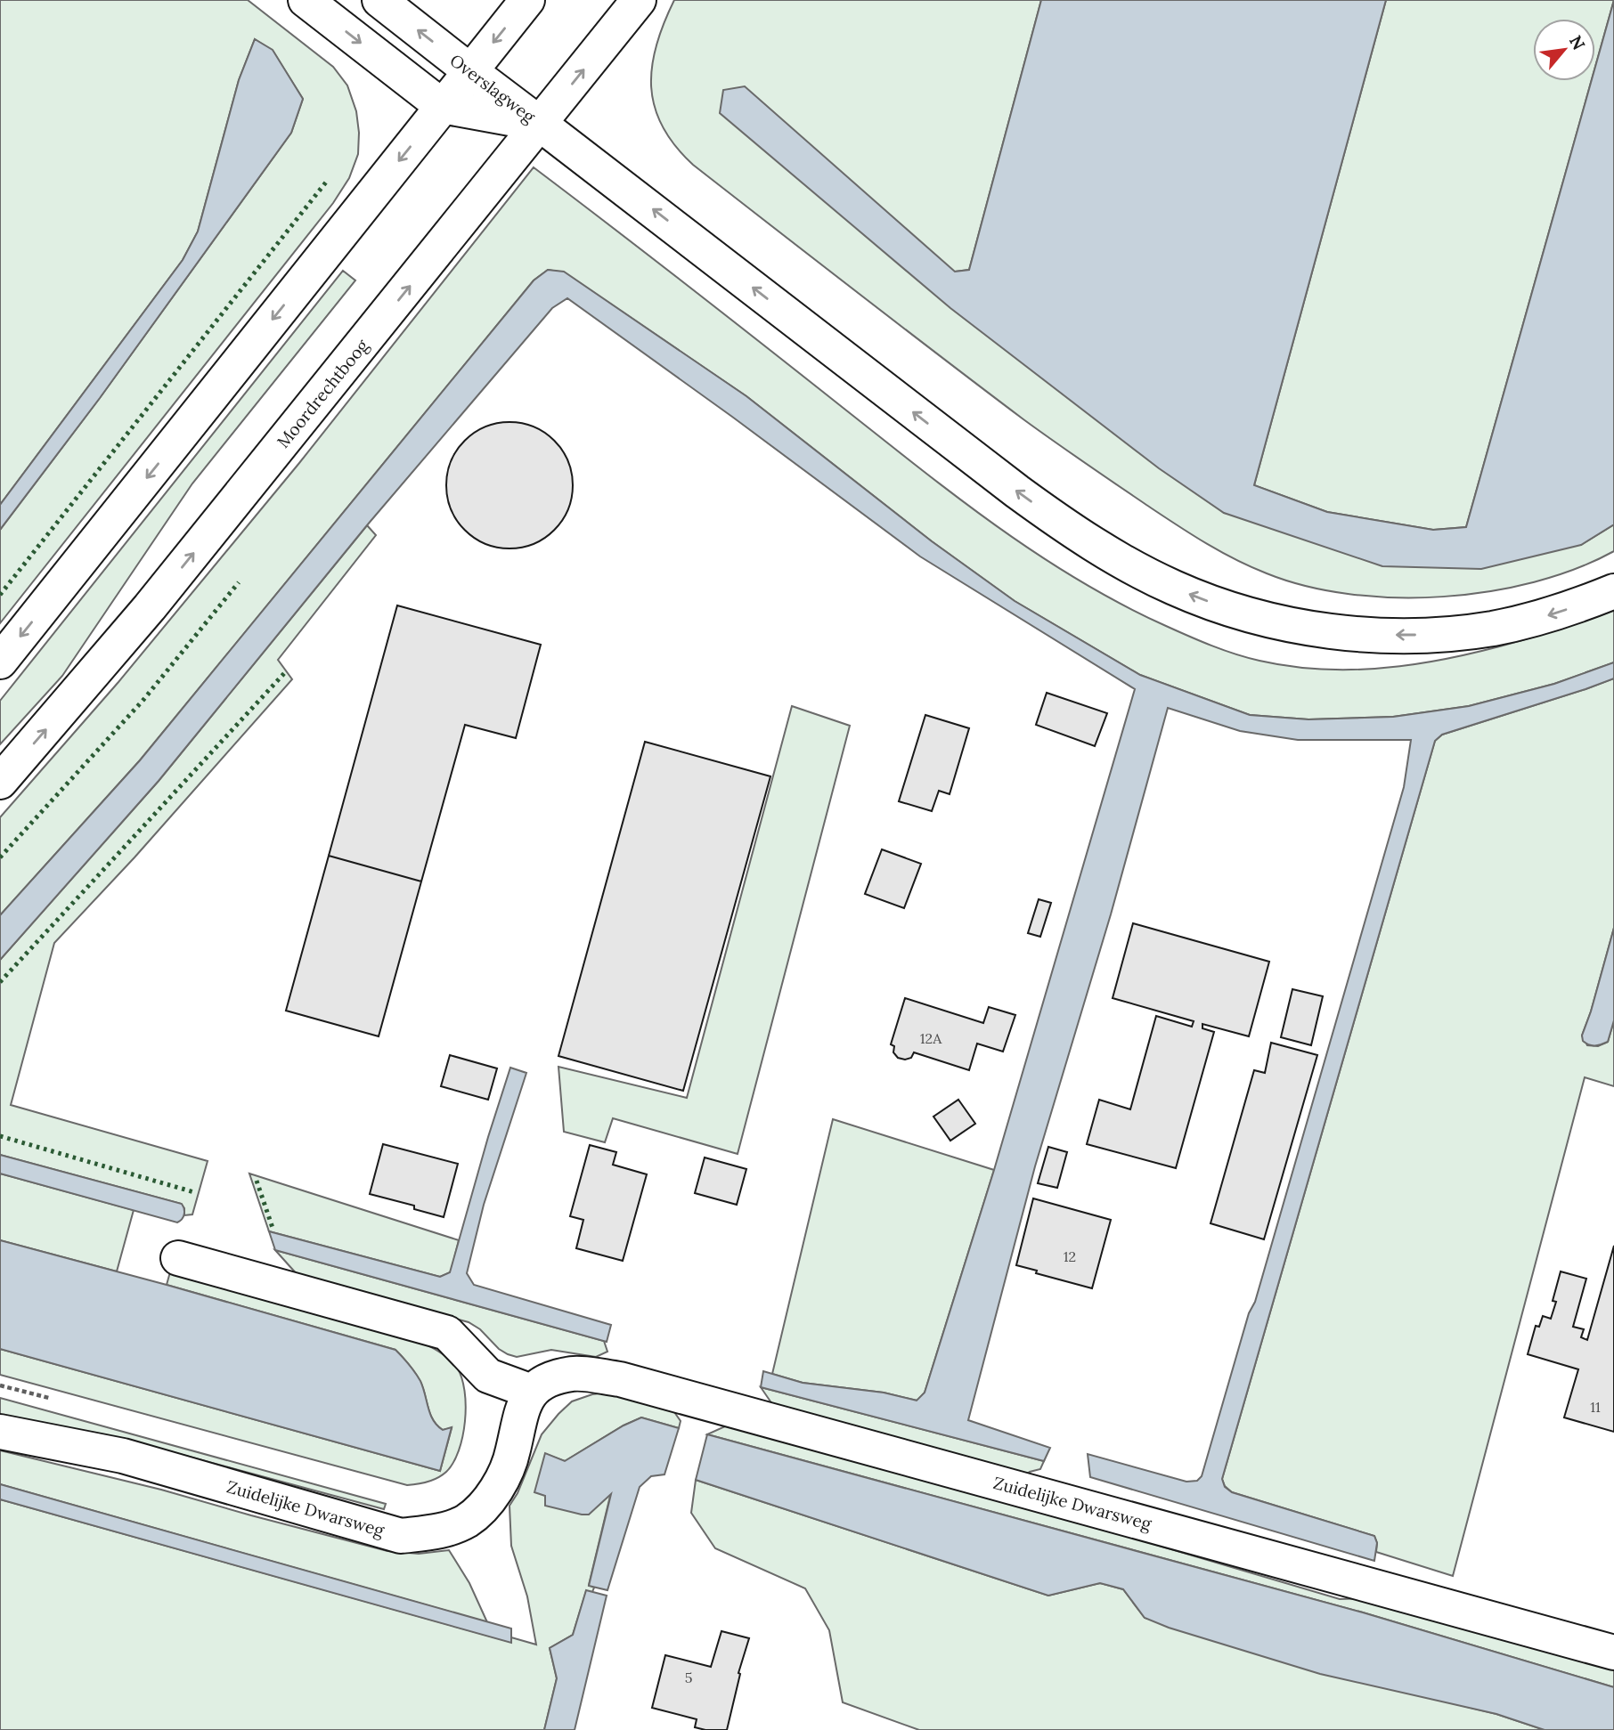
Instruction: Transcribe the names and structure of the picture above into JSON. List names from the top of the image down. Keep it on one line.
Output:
{"streets":{"main road":["Overslagweg","Moordrechtboog","Zuidelijke Dwarsweg"]},"crossings":[["Overslagweg","Moordrechtboog"]],"house_numbers":["12A","12","11","5"],"north":"top right"}
